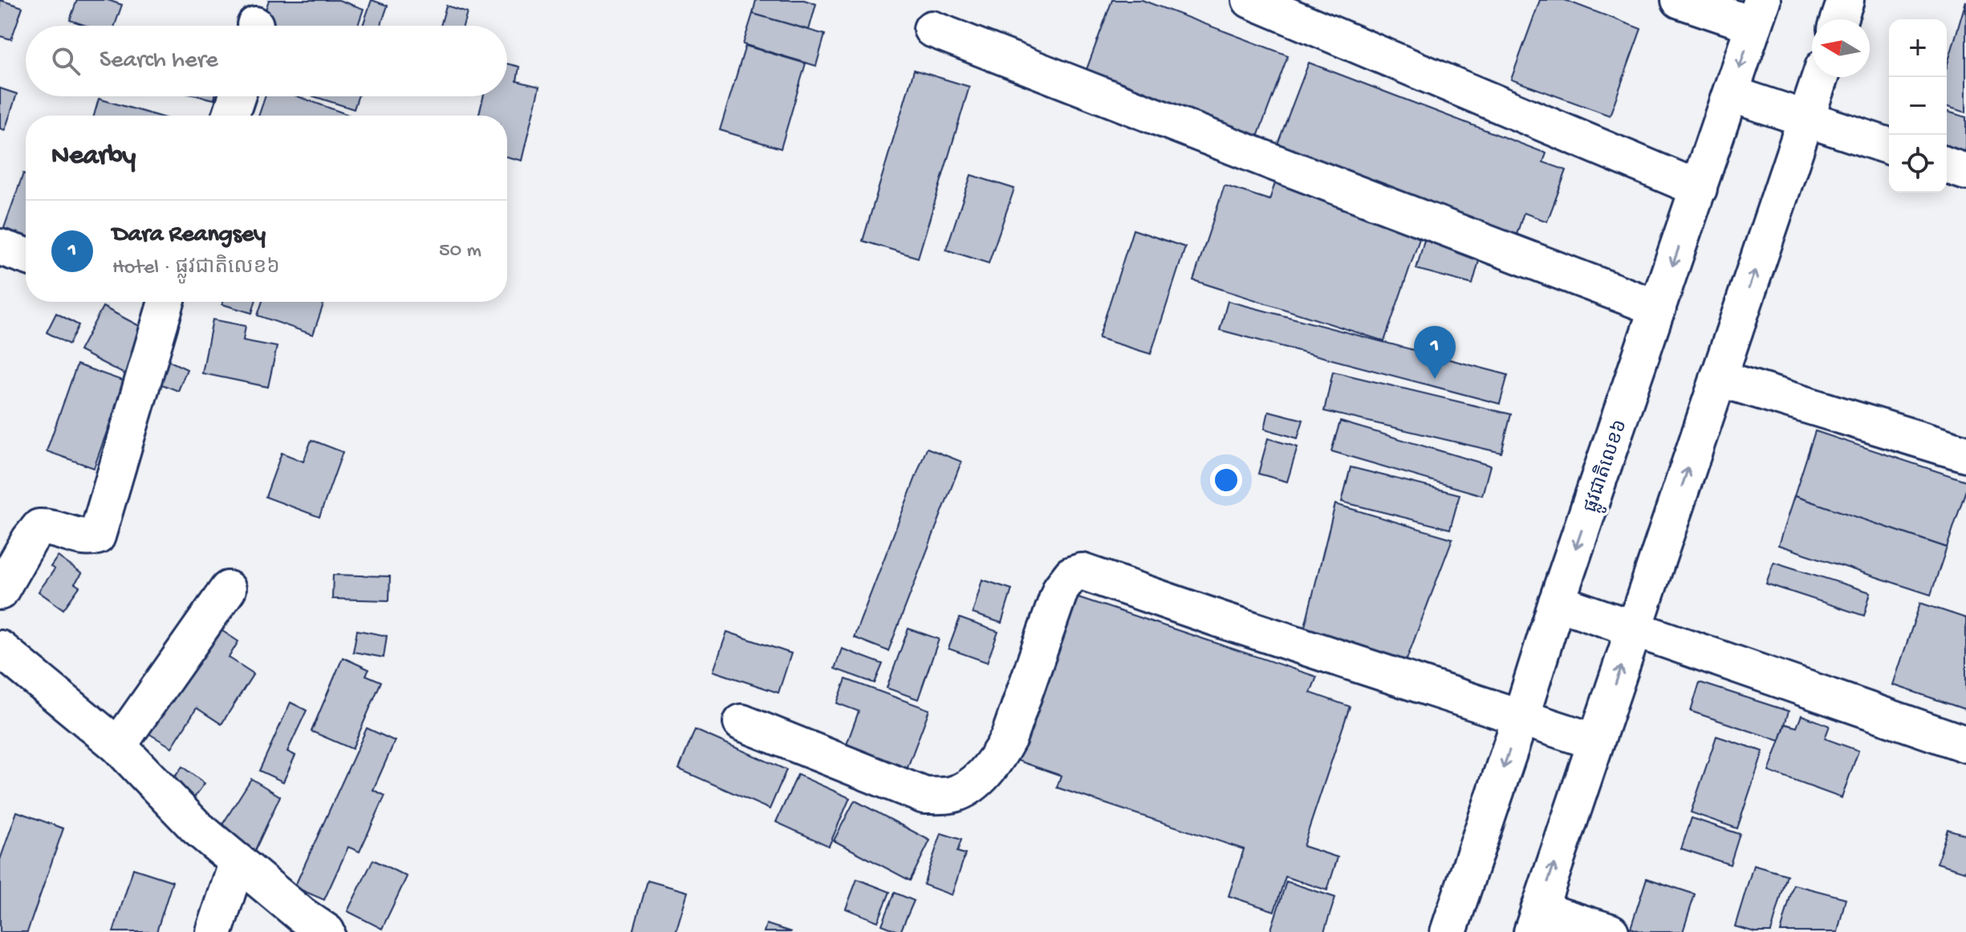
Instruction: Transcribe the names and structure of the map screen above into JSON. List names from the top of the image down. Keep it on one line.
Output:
{"streets":{"street":["ផ្លូវជាតិលេខ៦"]},"north":"left","page":{"map_buttons":["+","−"],"search":"Search here","heading":"Nearby","list":[{"mark":"1","name":"Dara Reangsey","note":"Hotel · ផ្លូវជាតិលេខ៦","value":"50 m"}],"pins":"1"}}
